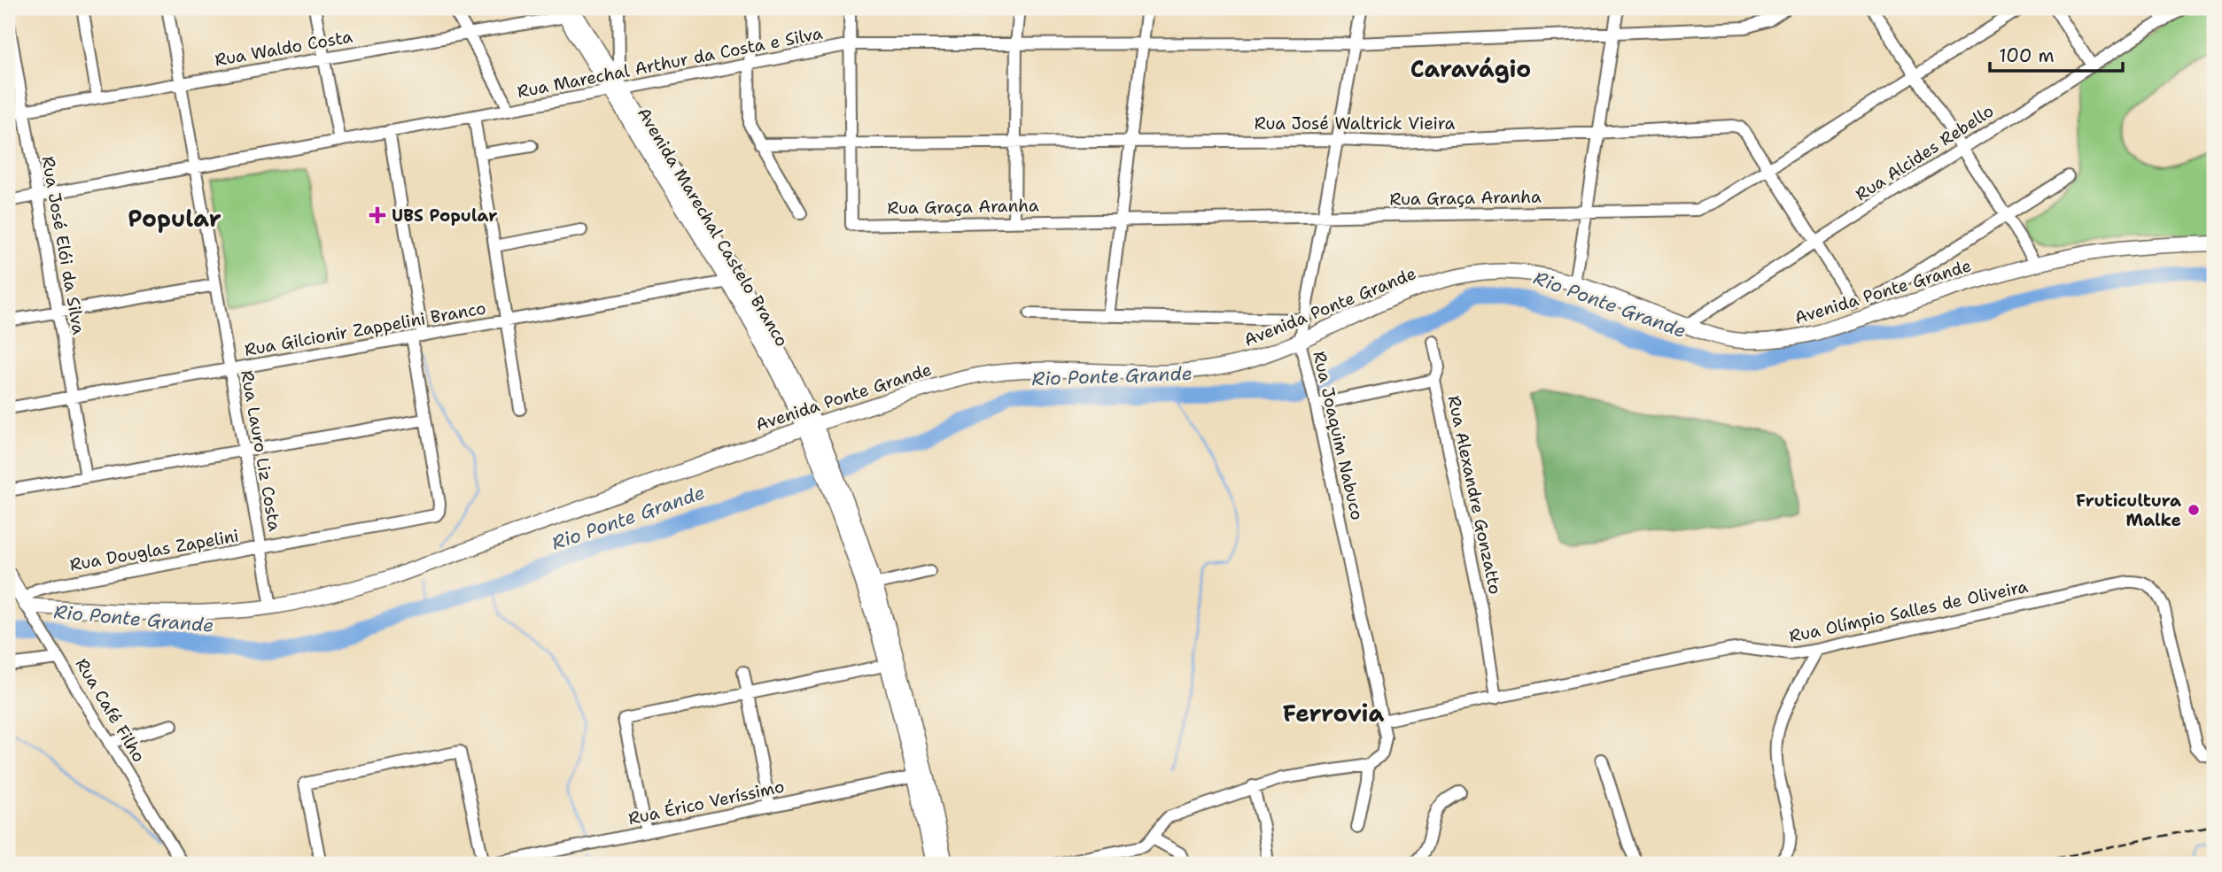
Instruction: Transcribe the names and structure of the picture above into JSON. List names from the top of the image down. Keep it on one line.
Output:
{"streets":{"street":["Rua Waldo Costa","Rua Marechal Arthur da Costa e Silva","Rua José Waltrick Vieira","Rua Alcides Rebello","Rua Graça Aranha","Avenida Marechal Castelo Branco","Rua José Elói da Silva","Avenida Ponte Grande","Rua Gilcionir Zappelini Branco","Rua Joaquim Nabuco","Rua Lauro Liz Costa","Rua Alexandre Gonzatto","Rua Douglas Zapelini","Rua Olímpio Salles de Oliveira","Rua Café Filho","Rua Érico Veríssimo"]},"crossings":[["Rua Waldo Costa","Avenida Marechal Castelo Branco"],["Rua Waldo Costa","Rua José Elói da Silva"],["Rua Waldo Costa","Rua Lauro Liz Costa"],["Rua Marechal Arthur da Costa e Silva","Avenida Marechal Castelo Branco"],["Rua Marechal Arthur da Costa e Silva","Rua José Elói da Silva"],["Rua Marechal Arthur da Costa e Silva","Rua Joaquim Nabuco"],["Rua Marechal Arthur da Costa e Silva","Rua Lauro Liz Costa"],["Rua José Waltrick Vieira","Rua Alcides Rebello"],["Rua José Waltrick Vieira","Rua Graça Aranha"],["Rua José Waltrick Vieira","Rua Joaquim Nabuco"],["Rua Alcides Rebello","Avenida Ponte Grande"],["Rua Graça Aranha","Rua Joaquim Nabuco"],["Avenida Marechal Castelo Branco","Avenida Ponte Grande"],["Avenida Marechal Castelo Branco","Rua Gilcionir Zappelini Branco"],["Avenida Marechal Castelo Branco","Rua Érico Veríssimo"],["Rua José Elói da Silva","Rua Gilcionir Zappelini Branco"],["Avenida Ponte Grande","Rua Joaquim Nabuco"],["Avenida Ponte Grande","Rua Lauro Liz Costa"],["Avenida Ponte Grande","Rua Douglas Zapelini"],["Avenida Ponte Grande","Rua Café Filho"],["Rua Gilcionir Zappelini Branco","Rua Lauro Liz Costa"],["Rua Joaquim Nabuco","Rua Alexandre Gonzatto"],["Rua Joaquim Nabuco","Rua Olímpio Salles de Oliveira"],["Rua Lauro Liz Costa","Rua Douglas Zapelini"],["Rua Alexandre Gonzatto","Rua Olímpio Salles de Oliveira"],["Rua Douglas Zapelini","Rua Café Filho"]],"districts":["Caravágio","Popular","Ferrovia"],"water":["Rio Ponte Grande"],"places":{"health":["UBS Popular"],"other":["Fruticultura Malke"]},"scale_bar":"100 m"}
